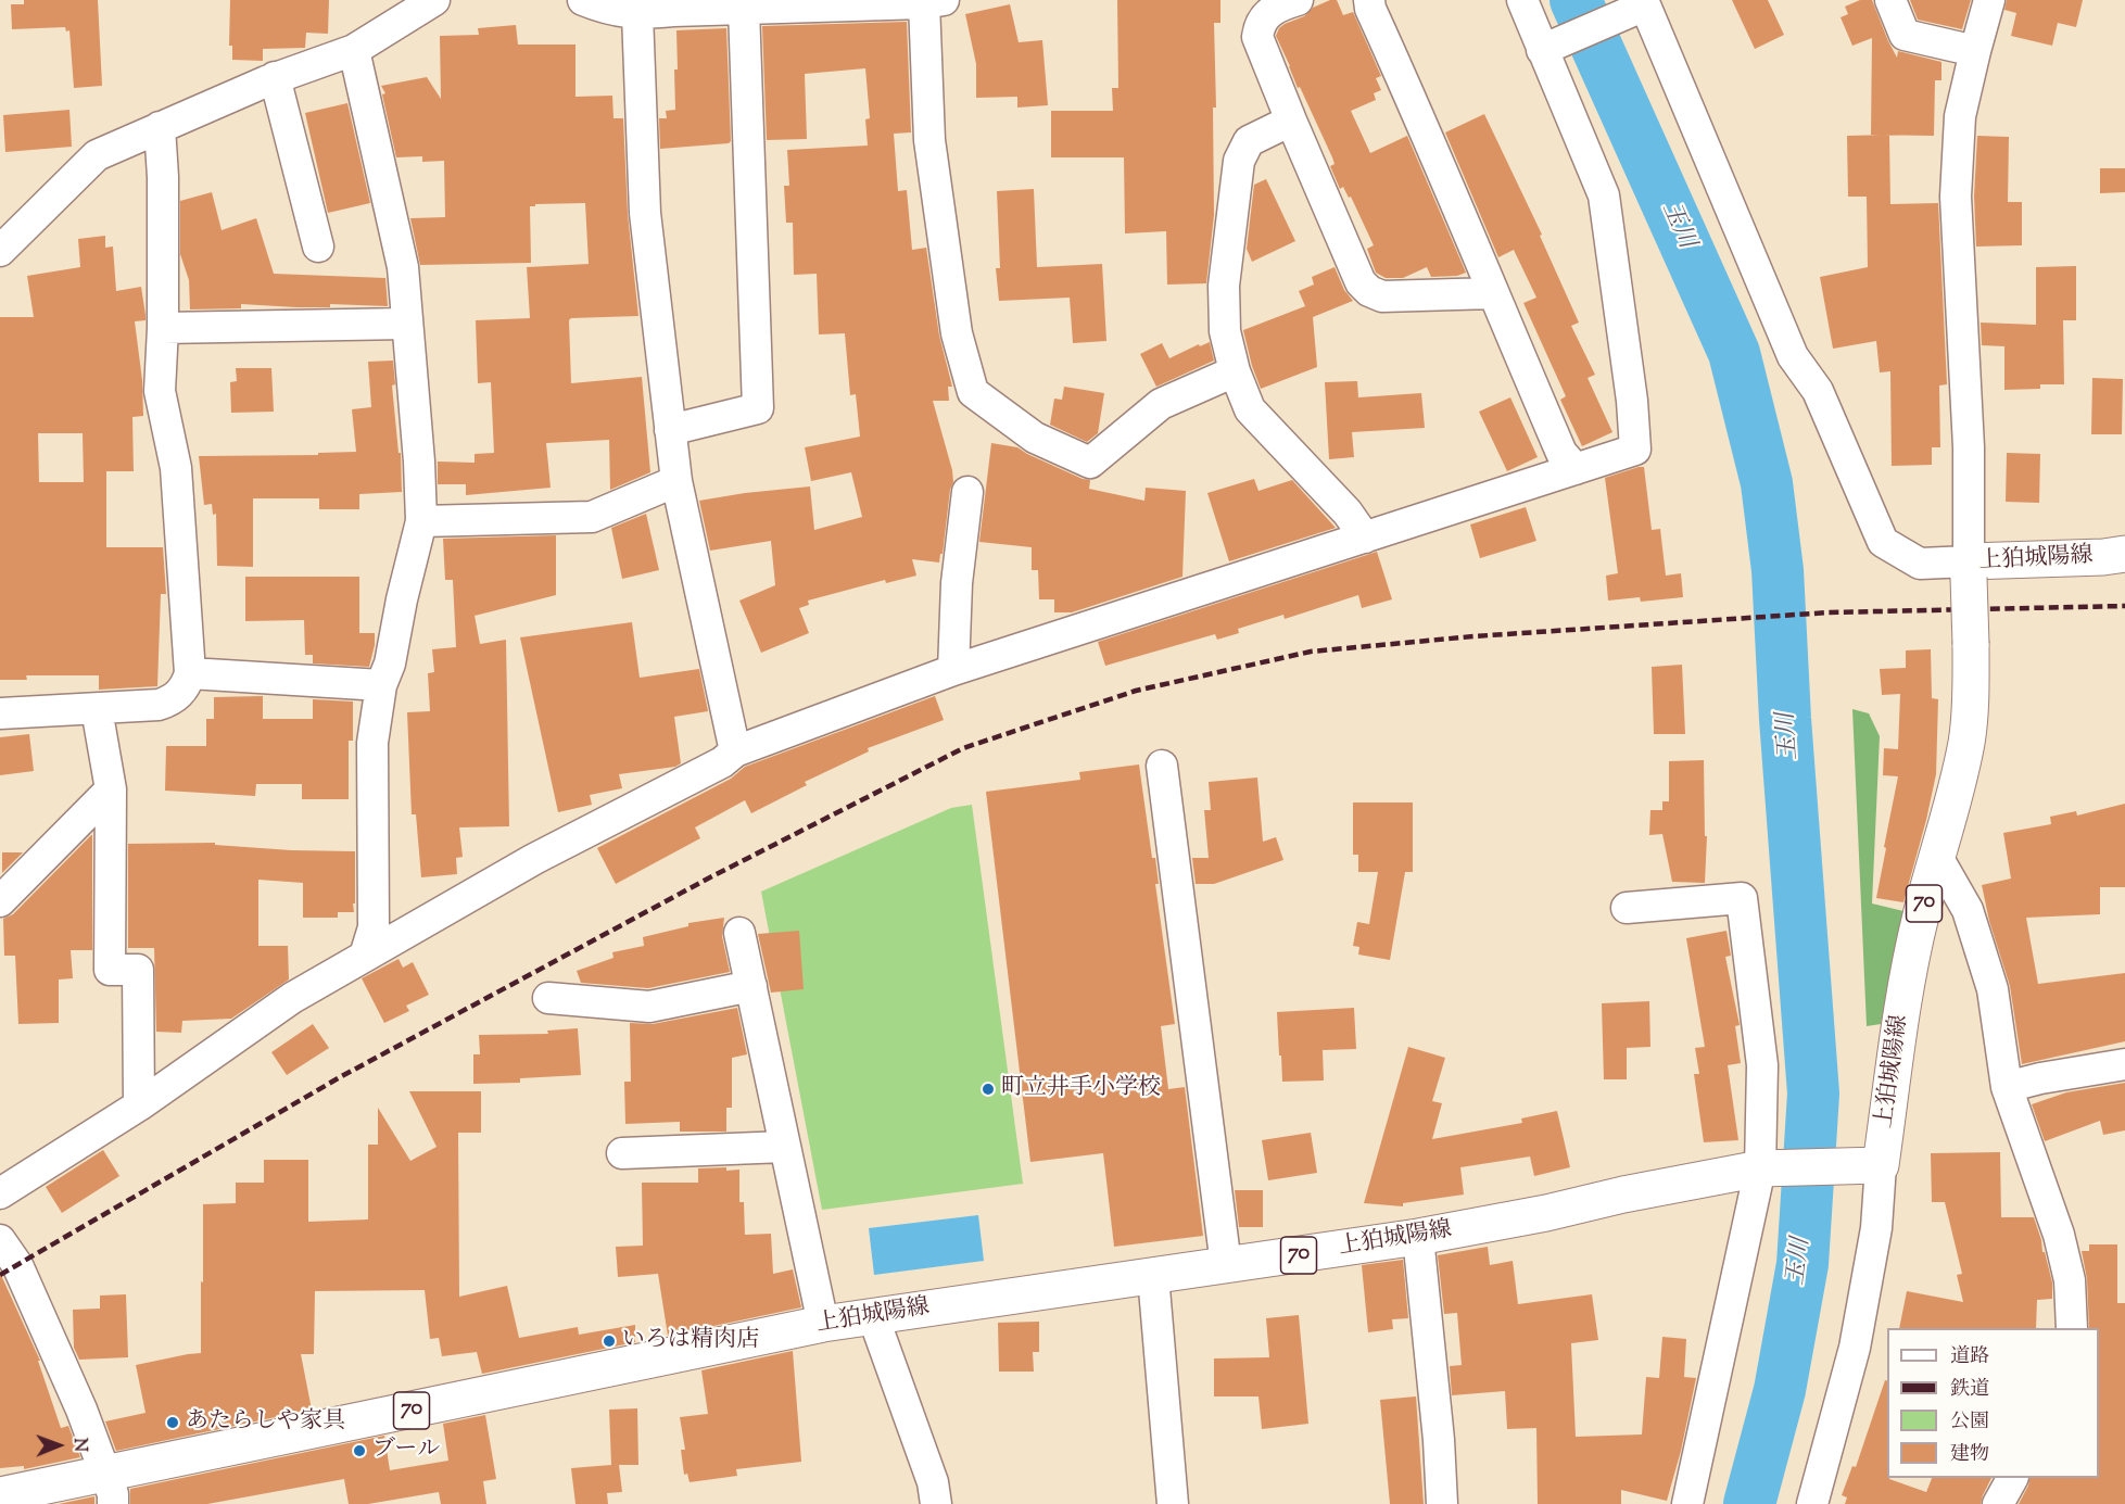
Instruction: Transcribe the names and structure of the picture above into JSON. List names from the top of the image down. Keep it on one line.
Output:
{"streets":{"main road":["上狛城陽線","70"]},"water":["玉川"],"places":["町立井手小学校","いろは精肉店","あたらしや家具","ブール"],"legend":["道路","鉄道","公園","建物"],"north":"right"}
